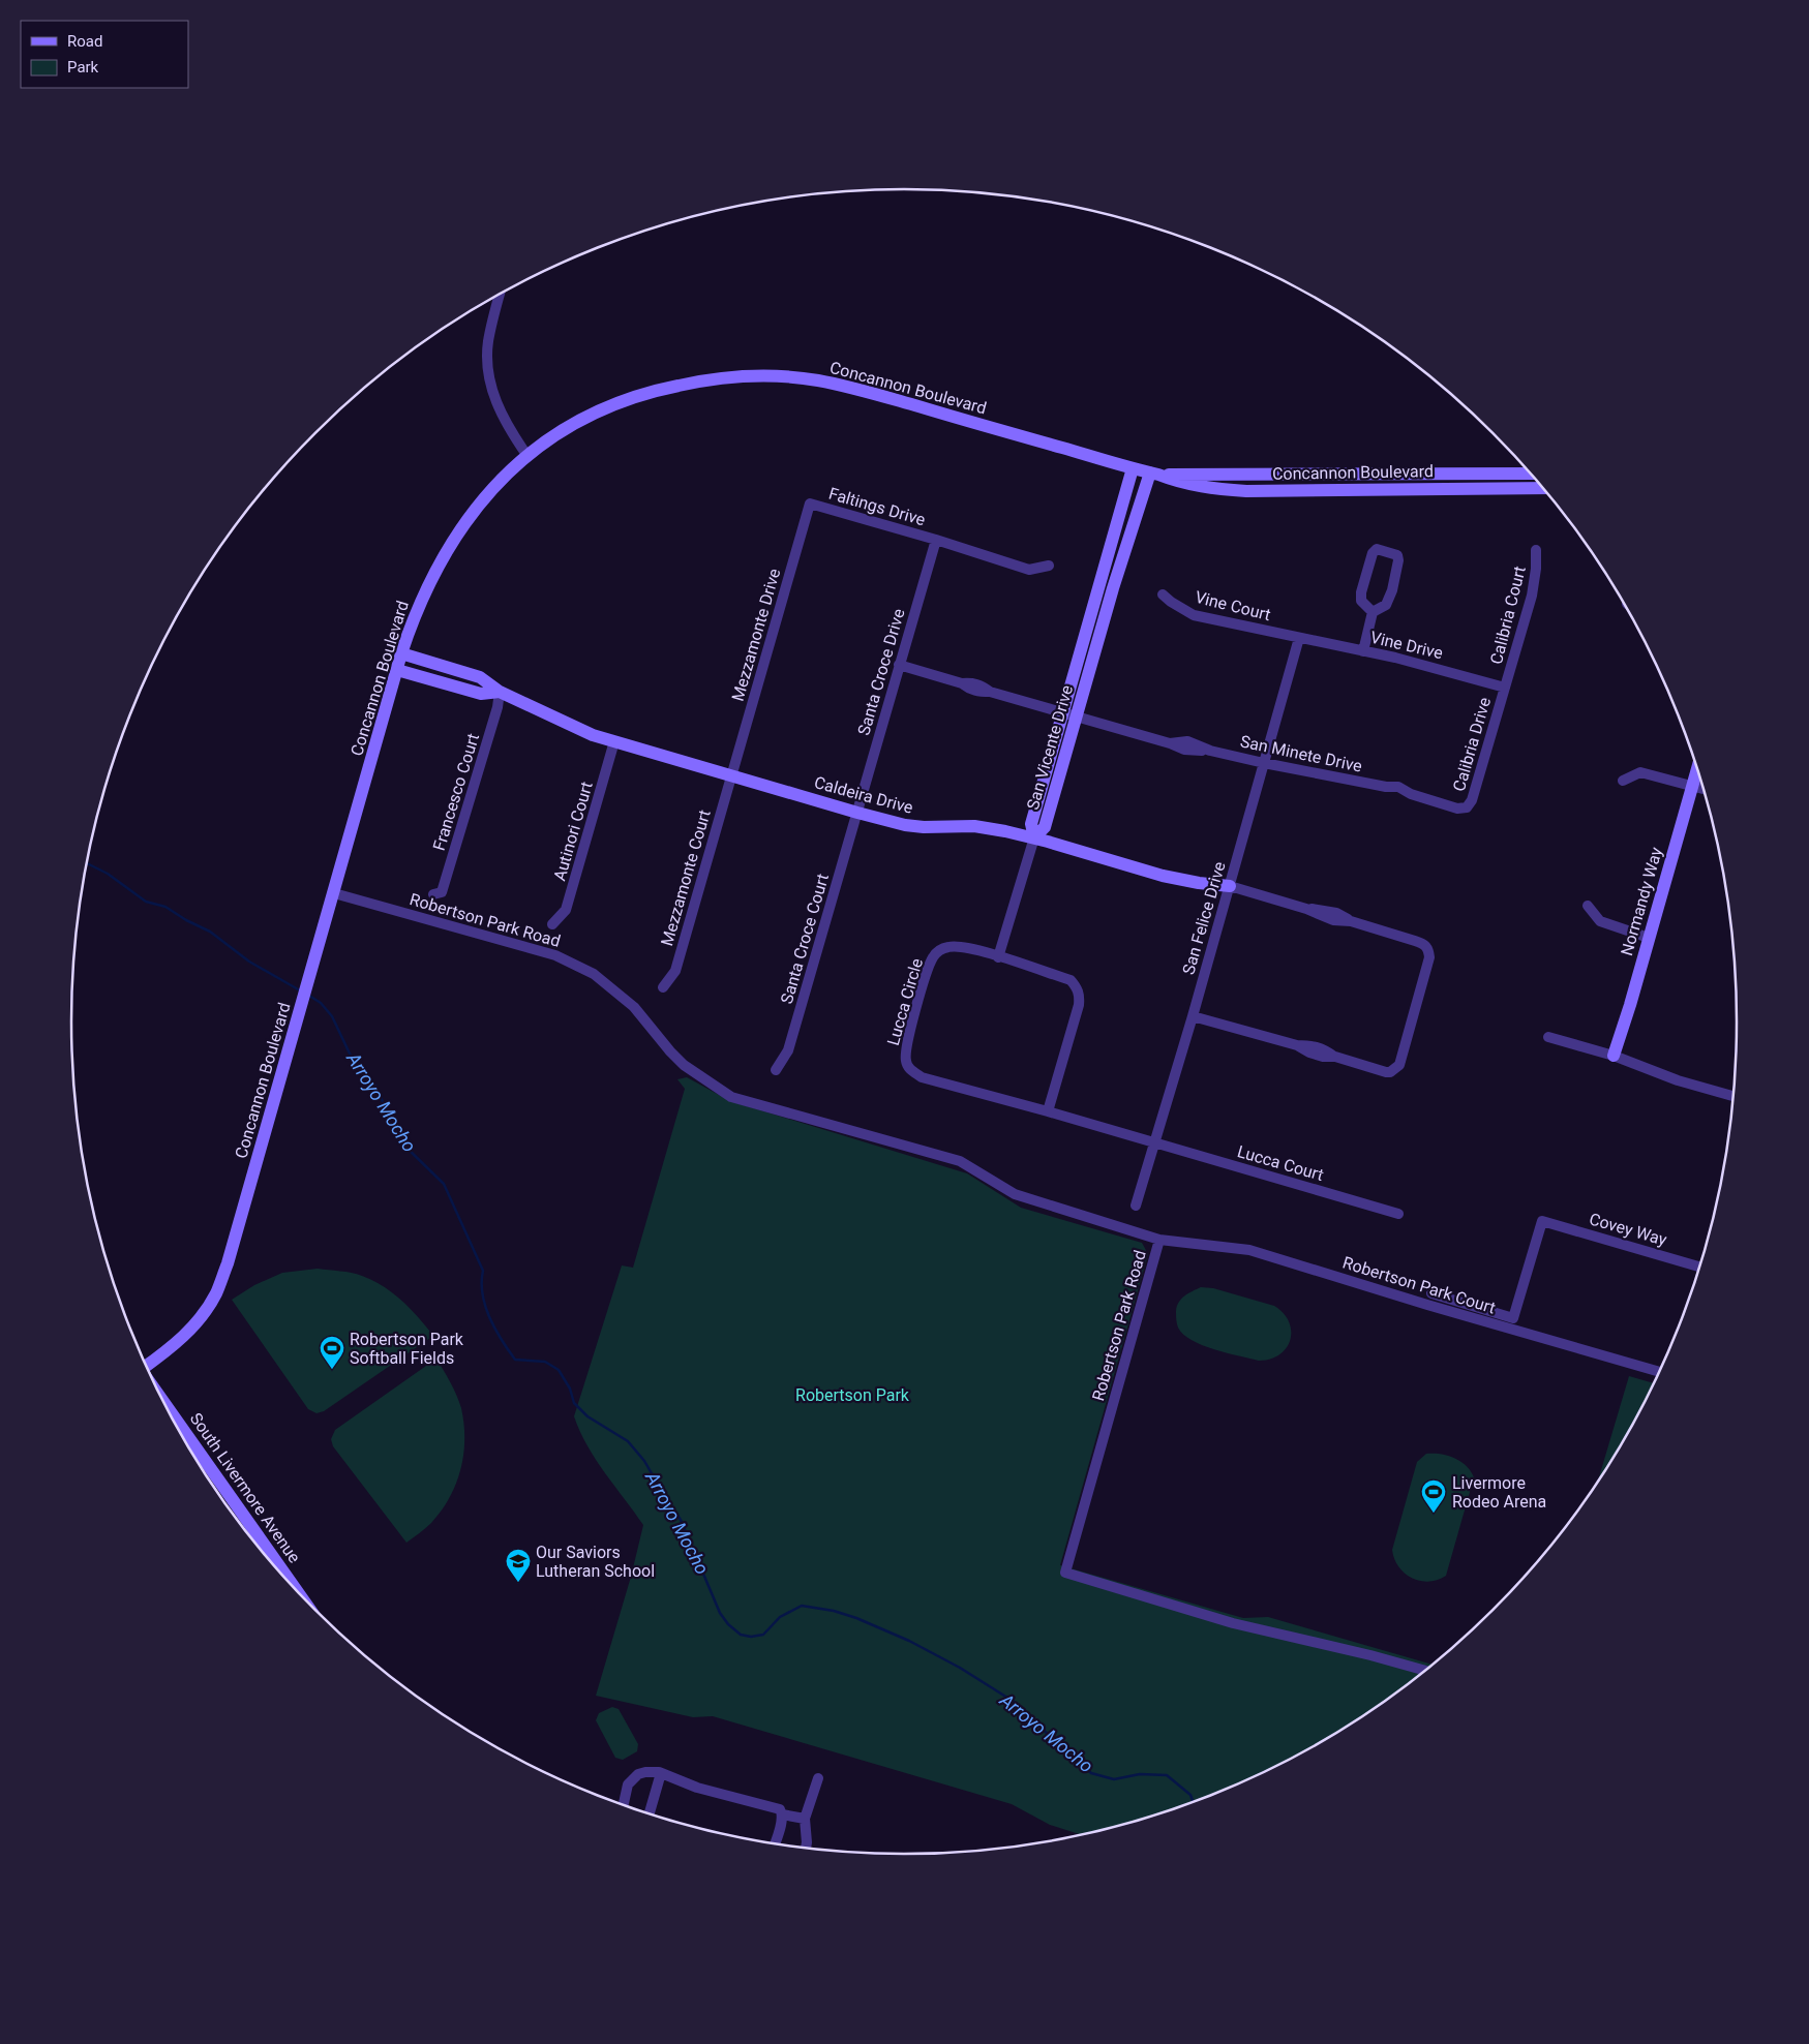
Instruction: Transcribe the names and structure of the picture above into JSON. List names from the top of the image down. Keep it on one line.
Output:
{"streets":{"main road":["Concannon Boulevard","San Vicente Drive","Caldeira Drive","Normandy Way","South Livermore Avenue"],"street":["Faltings Drive","Vine Court","Calibria Court","Mezzamonte Drive","Vine Drive","Santa Croce Drive","Calibria Drive","San Minete Drive","Francesco Court","Autinori Court","Mezzamonte Court","San Felice Drive","Robertson Park Road","Santa Croce Court","Lucca Circle","Lucca Court","Covey Way","Robertson Park Court"]},"crossings":[["Concannon Boulevard","San Vicente Drive"],["Concannon Boulevard","Caldeira Drive"],["Concannon Boulevard","Robertson Park Road"],["Faltings Drive","Mezzamonte Drive"],["Faltings Drive","Santa Croce Drive"],["Vine Court","Vine Drive"],["Vine Court","San Felice Drive"],["Calibria Court","Vine Drive"],["Calibria Court","Calibria Drive"],["Mezzamonte Drive","Caldeira Drive"],["Mezzamonte Drive","Mezzamonte Court"],["Vine Drive","Calibria Drive"],["Vine Drive","San Felice Drive"],["Santa Croce Drive","San Minete Drive"],["Santa Croce Drive","Caldeira Drive"],["Santa Croce Drive","Santa Croce Court"],["Calibria Drive","San Minete Drive"],["San Vicente Drive","San Minete Drive"],["San Vicente Drive","Caldeira Drive"],["San Minete Drive","San Felice Drive"],["Francesco Court","Caldeira Drive"],["Caldeira Drive","Autinori Court"],["Caldeira Drive","Mezzamonte Court"],["Caldeira Drive","San Felice Drive"],["Caldeira Drive","Santa Croce Court"],["San Felice Drive","Lucca Circle"],["San Felice Drive","Lucca Court"],["Robertson Park Road","Robertson Park Court"],["Lucca Circle","Lucca Court"]],"water":["Arroyo Mocho"],"parks":["Robertson Park"],"places":{"sports":["Robertson Park Softball Fields","Livermore Rodeo Arena"],"school or university":["Our Saviors Lutheran School"]},"legend":["Road","Park"]}
